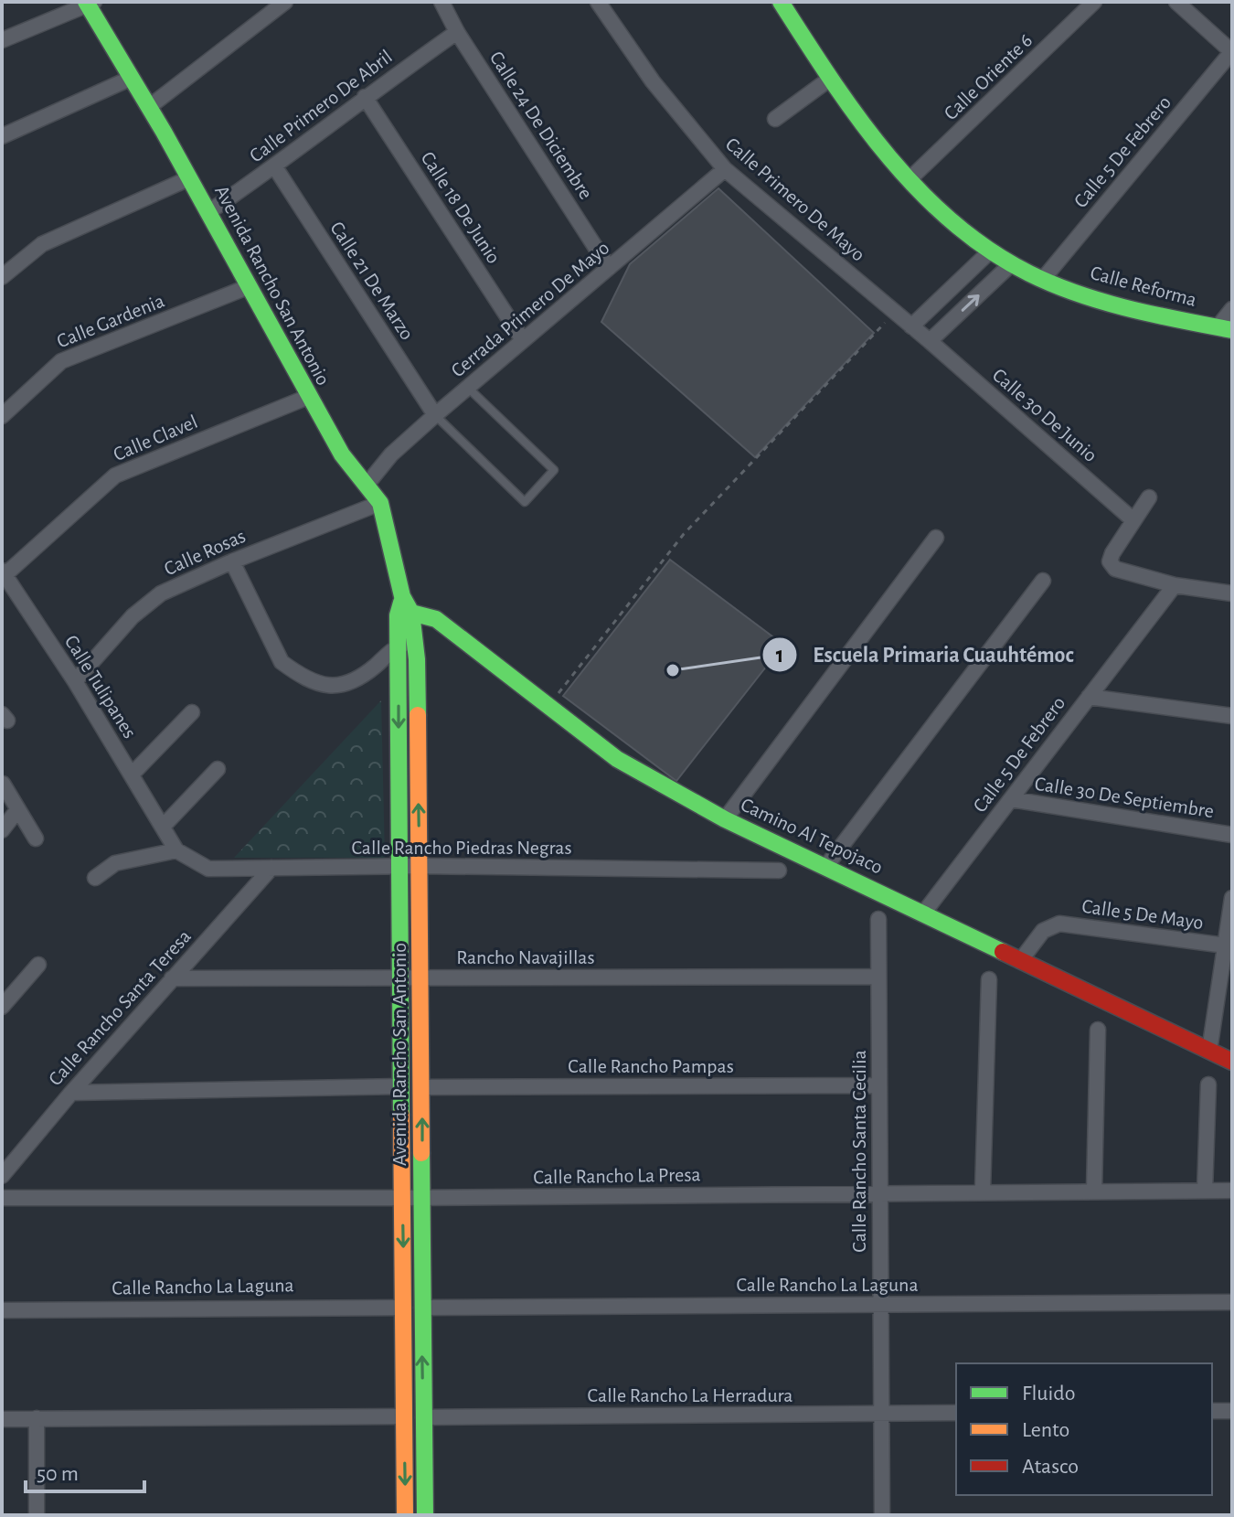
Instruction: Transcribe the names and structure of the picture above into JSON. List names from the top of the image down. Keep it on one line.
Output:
{"streets":{"street":["Calle Oriente 6","Calle Primero De Abril","Calle 24 De Diciembre","Calle 5 De Febrero","Calle Primero De Mayo","Calle 18 De Junio","Calle 21 De Marzo","Avenida Rancho San Antonio","Calle Reforma","Cerrada Primero De Mayo","Calle Gardenia","Calle 30 De Junio","Calle Clavel","Calle Rosas","Calle Tulipanes","Calle 30 De Septiembre","Camino Al Tepojaco","Calle Rancho Piedras Negras","Calle 5 De Mayo","Rancho Navajillas","Calle Rancho Santa Teresa","Calle Rancho Pampas","Calle Rancho Santa Cecilia","Calle Rancho La Presa","Calle Rancho La Laguna","Calle Rancho La Herradura"]},"crossings":[["Calle Oriente 6","Calle Reforma"],["Calle Primero De Abril","Calle 24 De Diciembre"],["Calle Primero De Abril","Calle 18 De Junio"],["Calle Primero De Abril","Calle 21 De Marzo"],["Calle Primero De Abril","Avenida Rancho San Antonio"],["Calle 24 De Diciembre","Cerrada Primero De Mayo"],["Calle 5 De Febrero","Calle Reforma"],["Calle 5 De Febrero","Calle 30 De Septiembre"],["Calle 5 De Febrero","Camino Al Tepojaco"],["Calle Primero De Mayo","Cerrada Primero De Mayo"],["Calle Primero De Mayo","Calle 30 De Junio"],["Calle 18 De Junio","Cerrada Primero De Mayo"],["Calle 21 De Marzo","Cerrada Primero De Mayo"],["Avenida Rancho San Antonio","Cerrada Primero De Mayo"],["Avenida Rancho San Antonio","Calle Gardenia"],["Avenida Rancho San Antonio","Calle Clavel"],["Avenida Rancho San Antonio","Calle Rosas"],["Avenida Rancho San Antonio","Camino Al Tepojaco"],["Avenida Rancho San Antonio","Calle Rancho Piedras Negras"],["Avenida Rancho San Antonio","Rancho Navajillas"],["Avenida Rancho San Antonio","Calle Rancho Pampas"],["Avenida Rancho San Antonio","Calle Rancho La Presa"],["Avenida Rancho San Antonio","Calle Rancho La Laguna"],["Avenida Rancho San Antonio","Calle Rancho La Herradura"],["Calle Clavel","Calle Tulipanes"],["Calle Rosas","Calle Tulipanes"],["Camino Al Tepojaco","Calle 5 De Mayo"],["Calle Rancho Piedras Negras","Calle Rancho Santa Teresa"],["Rancho Navajillas","Calle Rancho Santa Teresa"],["Rancho Navajillas","Calle Rancho Santa Cecilia"],["Calle Rancho Pampas","Calle Rancho Santa Cecilia"],["Calle Rancho Santa Cecilia","Calle Rancho La Presa"],["Calle Rancho Santa Cecilia","Calle Rancho La Laguna"],["Calle Rancho Santa Cecilia","Calle Rancho La Herradura"]],"places":["Escuela Primaria Cuauhtémoc"],"legend":["Fluido","Lento","Atasco"],"scale_bar":"50 m"}
